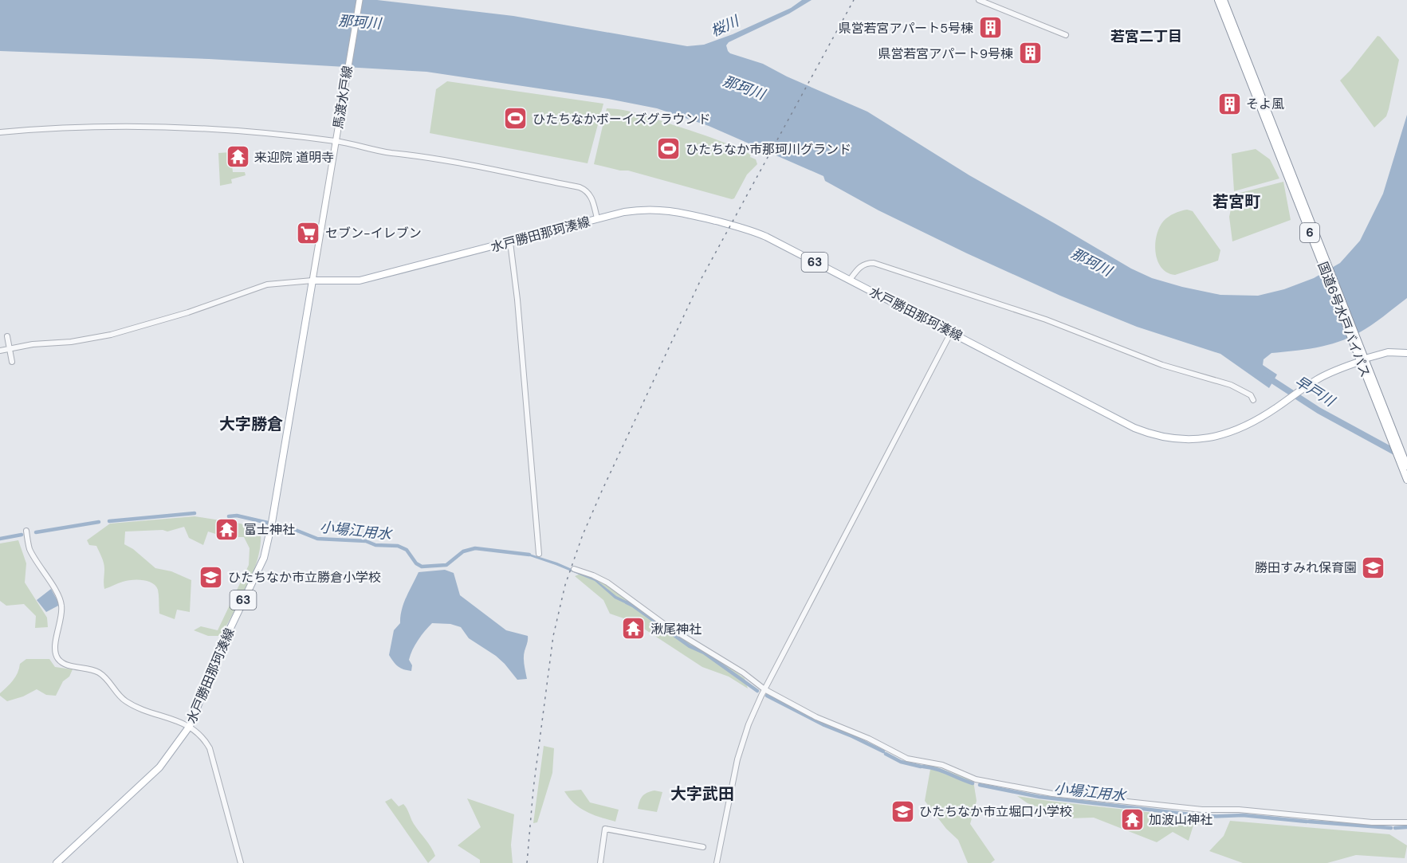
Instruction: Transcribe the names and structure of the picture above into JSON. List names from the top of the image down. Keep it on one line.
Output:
{"streets":{"highway":["6","国道6号水戸バイパス"],"main road":["馬渡水戸線","水戸勝田那珂湊線","63"]},"crossings":[["馬渡水戸線","水戸勝田那珂湊線"]],"districts":["若宮二丁目","若宮町","大字勝倉","大字武田"],"water":["那珂川","桜川","早戸川","小場江用水"],"places":{"building":["県営若宮アパート5号棟","県営若宮アパート9号棟","そよ風"],"sports":["ひたちなかボーイズグラウンド","ひたちなか市那珂川グランド"],"temple":["来迎院 道明寺","富士神社","湫尾神社","加波山神社"],"supermarket":["セブン-イレブン"],"school or university":["勝田すみれ保育園","ひたちなか市立勝倉小学校","ひたちなか市立堀口小学校"]}}
